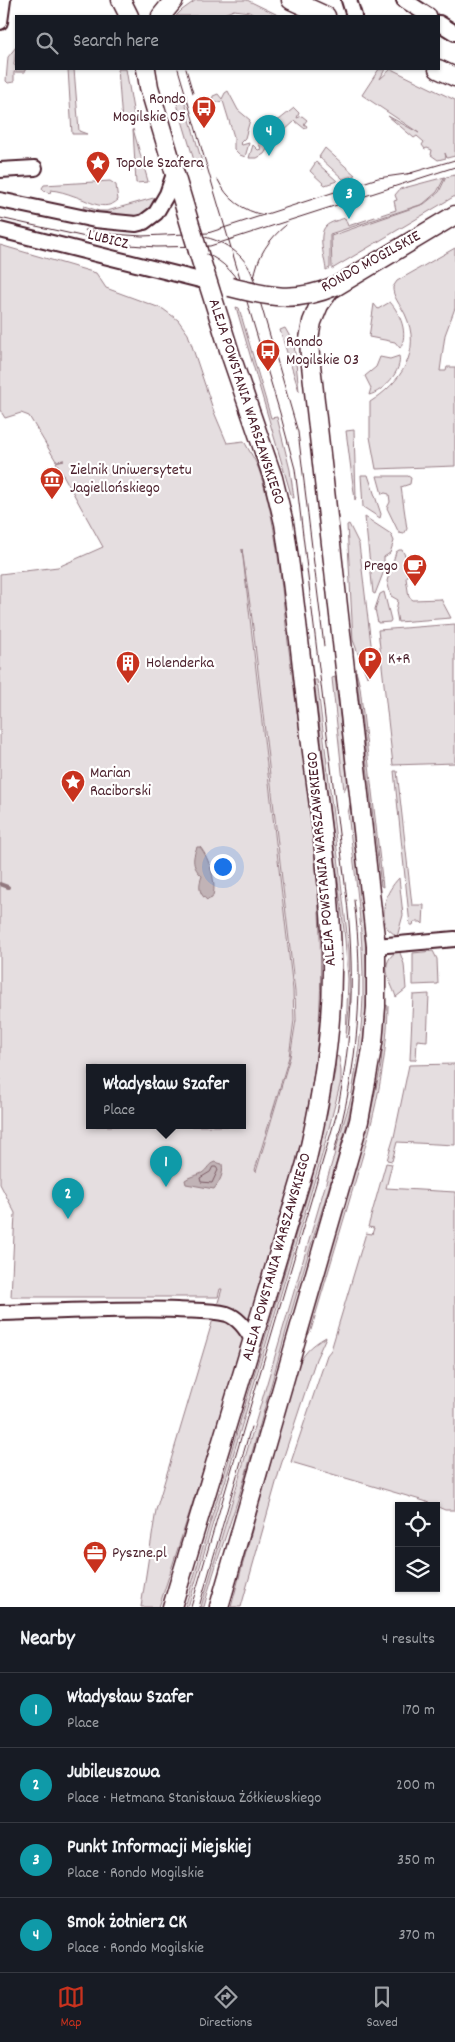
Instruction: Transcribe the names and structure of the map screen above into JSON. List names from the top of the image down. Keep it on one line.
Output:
{"streets":{"main road":["RONDO MOGILSKIE","ALEJA POWSTANIA WARSZAWSKIEGO"],"street":["LUBICZ"]},"crossings":[["LUBICZ","RONDO MOGILSKIE"],["LUBICZ","ALEJA POWSTANIA WARSZAWSKIEGO"],["RONDO MOGILSKIE","ALEJA POWSTANIA WARSZAWSKIEGO"]],"places":{"bus stop":["Rondo Mogilskie 05","Rondo Mogilskie 03"],"place":["Topole Szafera","Marian Raciborski"],"museum":["Zielnik Uniwersytetu Jagiellońskiego"],"cafe":["Prego"],"parking":["K+R"],"building":["Holenderka"],"office":["Pyszne.pl"]},"page":{"search":"Search here","pins":["4","3","1","2"],"popup":["Władysław Szafer","Place"],"heading":["Nearby","4 results"],"list":[{"mark":"1","name":"Władysław Szafer","note":"Place","value":"170 m"},{"mark":"2","name":"Jubileuszowa","note":"Place · Hetmana Stanisława Żółkiewskiego","value":"200 m"},{"mark":"3","name":"Punkt Informacji Miejskiej","note":"Place · Rondo Mogilskie","value":"350 m"},{"mark":"4","name":"Smok żołnierz CK","note":"Place · Rondo Mogilskie","value":"370 m"}],"nav":["Map","Directions","Saved"]}}
